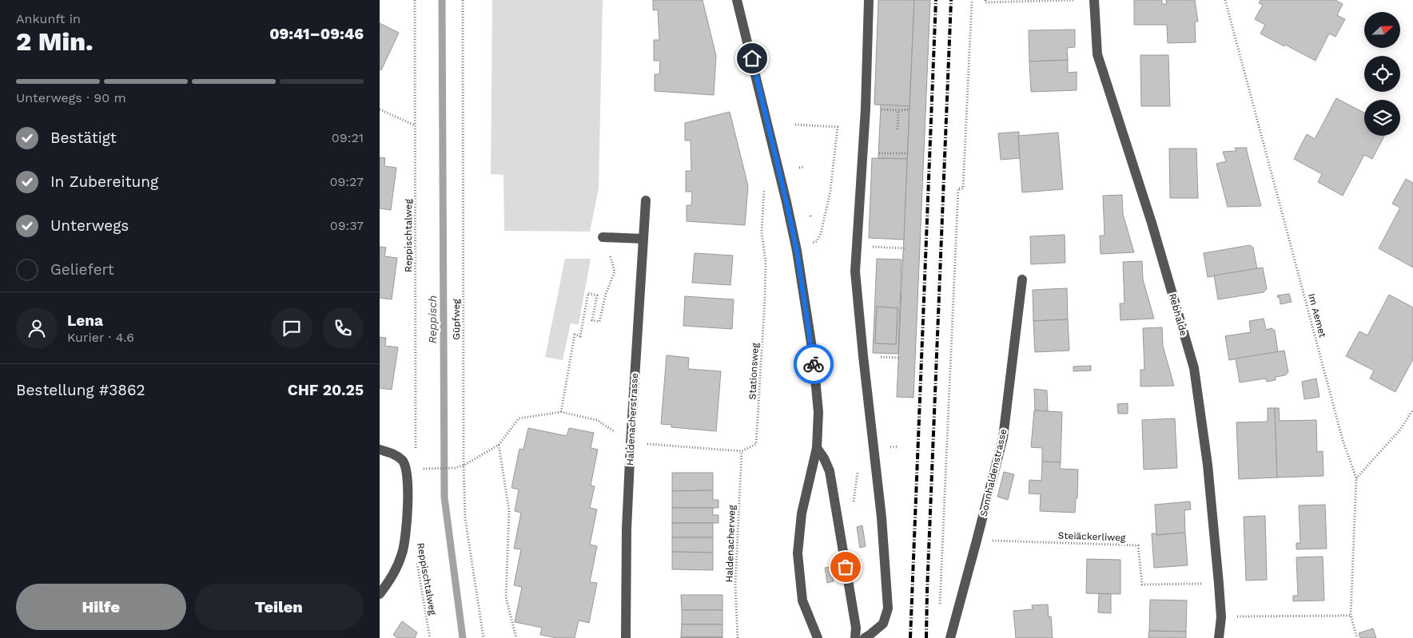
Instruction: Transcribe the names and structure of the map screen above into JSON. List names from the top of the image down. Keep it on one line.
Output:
{"streets":{"street":["Rebhalde","Haldenacherstrasse","Sonnhaldenstrasse"],"path":["Reppischtalweg","Im Aemet","Güpfweg","Stationsweg","Steiäckerliweg","Haldenacherweg"]},"crossings":[["Rebhalde","Steiäckerliweg"],["Stationsweg","Haldenacherweg"],["Sonnhaldenstrasse","Steiäckerliweg"]],"water":["Reppisch"],"north":"right","page":{"heading":["2 Min.","Ankunft in","09:41–09:46"],"panel":["Lena","Kurier · 4.6","Bestellung #3862","CHF 20.25"],"bar":"Unterwegs · 90 m","list":[["Bestätigt","09:21"],["In Zubereitung","09:27"],["Unterwegs","09:37"],"Geliefert"],"buttons":["Hilfe","Teilen"]}}
